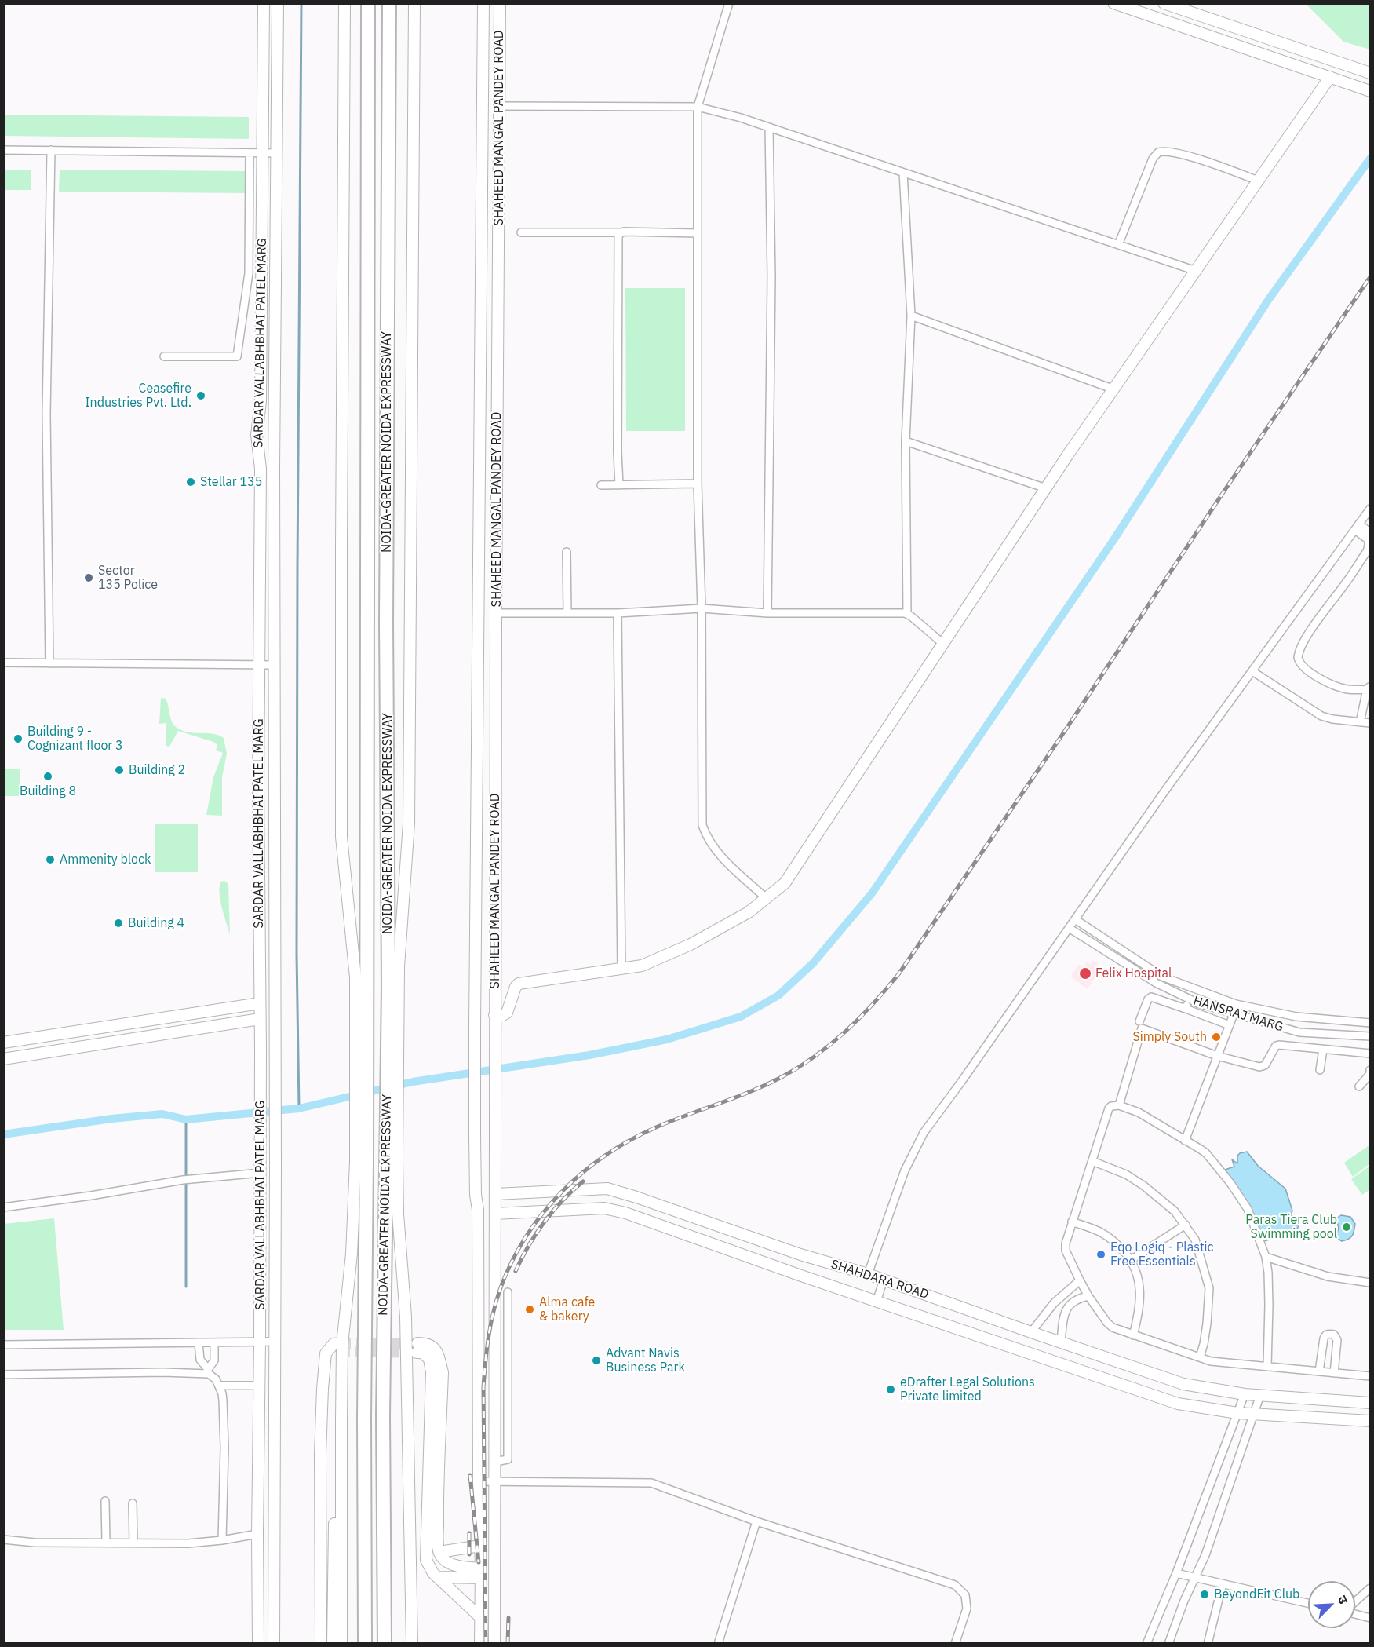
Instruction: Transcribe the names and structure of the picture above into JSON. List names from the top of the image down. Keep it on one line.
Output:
{"streets":{"highway":["NOIDA-GREATER NOIDA EXPRESSWAY"],"street":["SHAHEED MANGAL PANDEY ROAD","SARDAR VALLABHBHAI PATEL MARG","HANSRAJ MARG","SHAHDARA ROAD"]},"crossings":[["SHAHEED MANGAL PANDEY ROAD","SHAHDARA ROAD"]],"places":["Ceasefire Industries Pvt. Ltd.","Stellar 135","Sector 135 Police","Building 9 - Cognizant floor 3","Building 2","Building 8","Ammenity block","Building 4","Felix Hospital","Simply South","Paras Tiera Club Swimming pool","Eqo Logiq - Plastic Free Essentials","Alma cafe & bakery","Advant Navis Business Park","eDrafter Legal Solutions Private limited","BeyondFit Club"],"north":"top right"}
